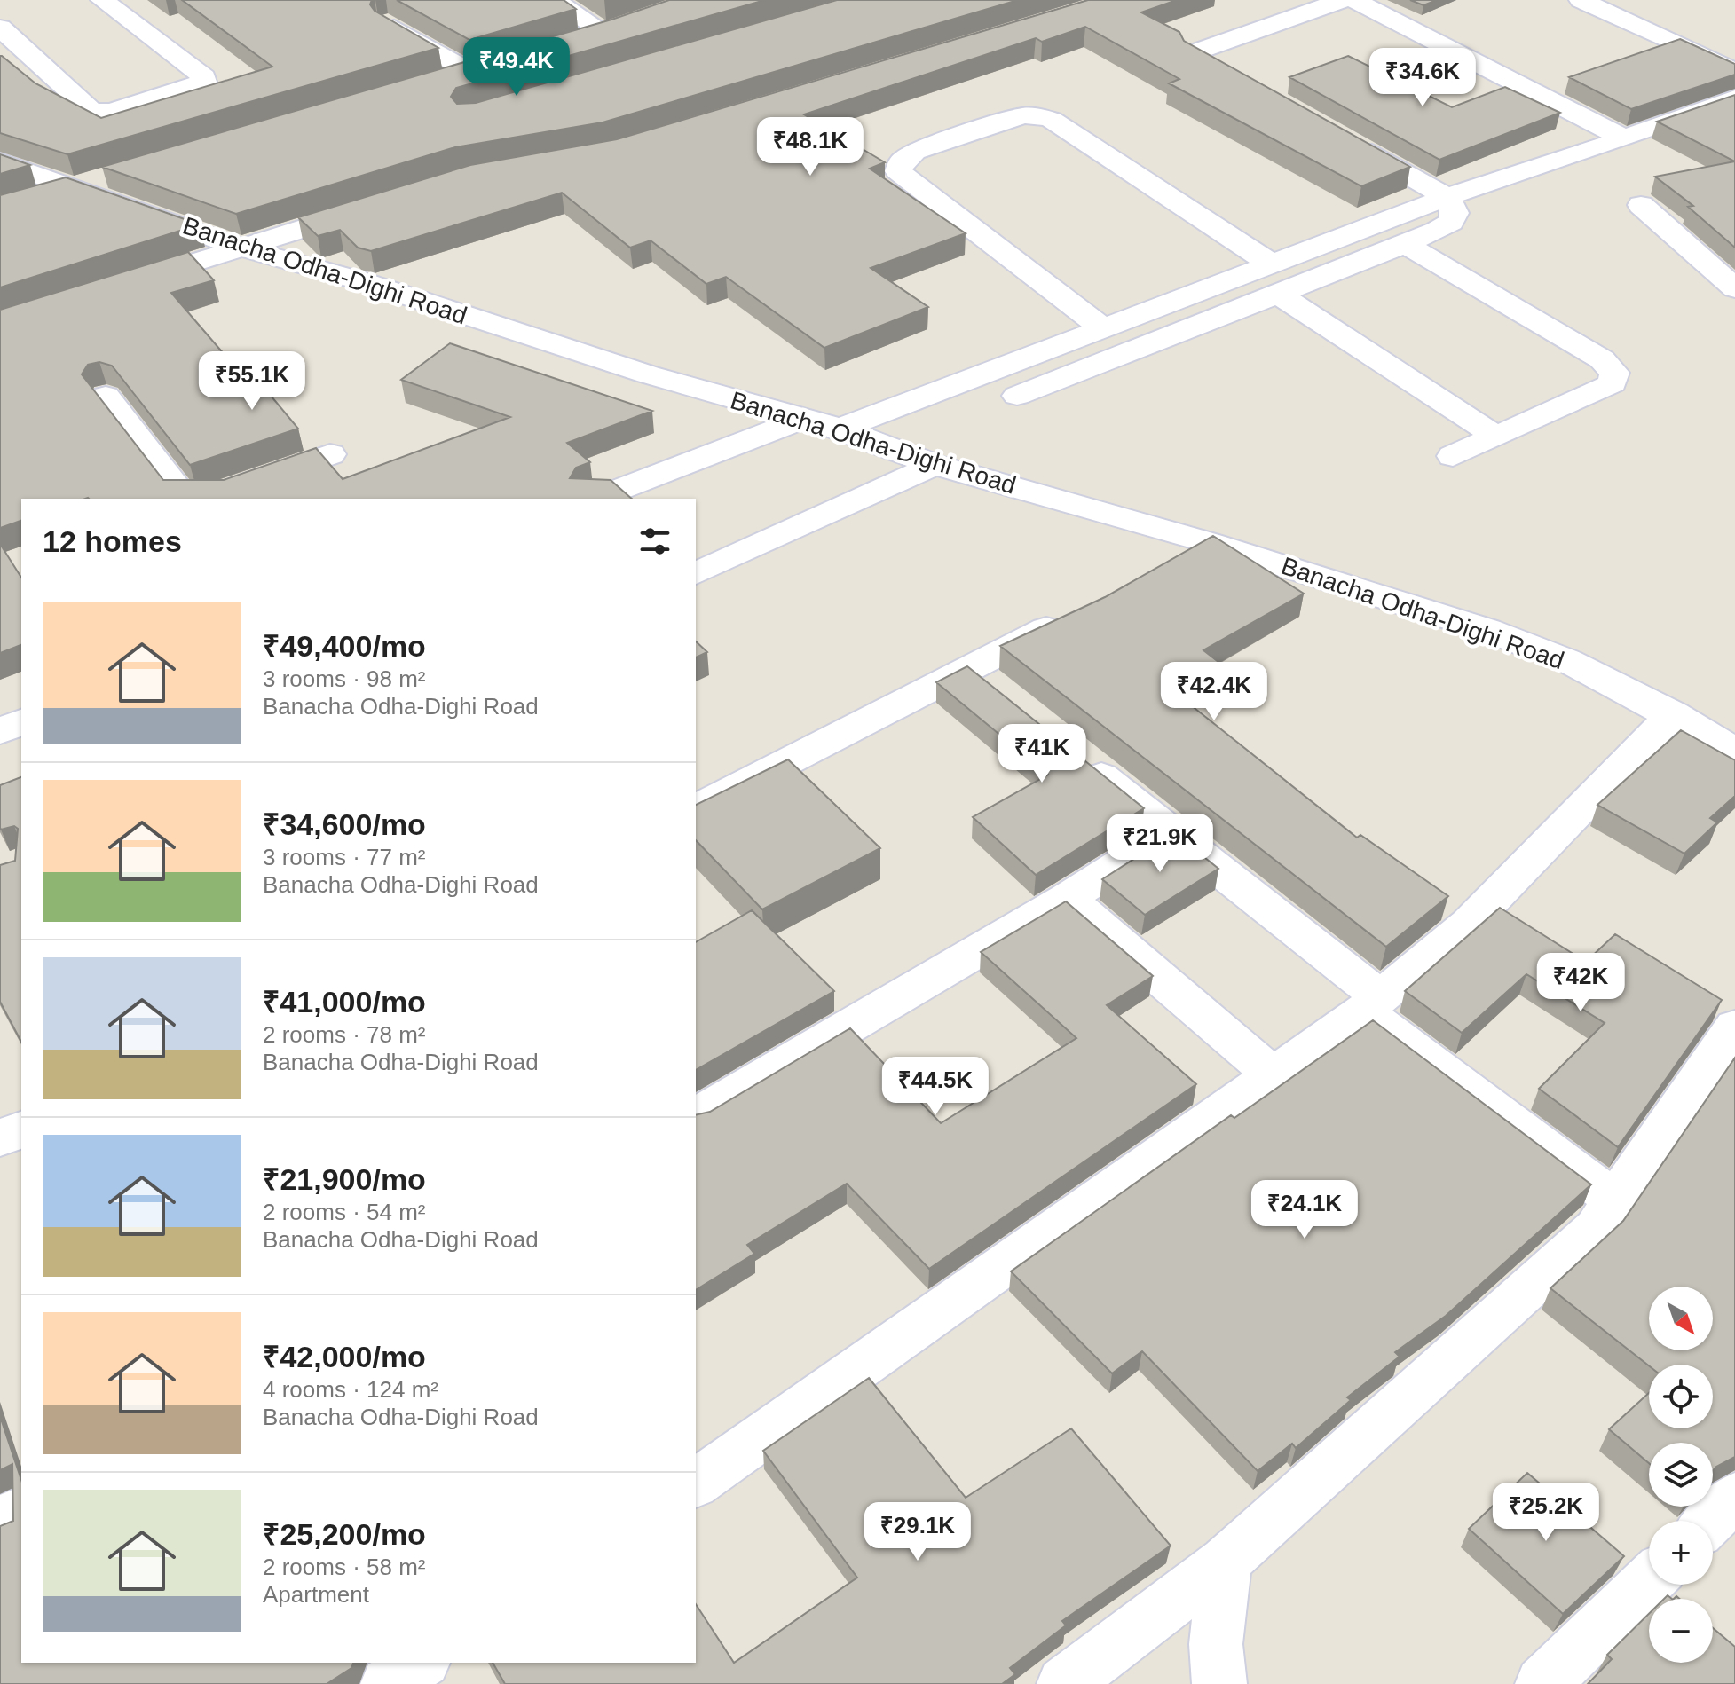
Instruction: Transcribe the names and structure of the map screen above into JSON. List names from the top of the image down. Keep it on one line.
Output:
{"streets":{"street":["Banacha Odha-Dighi Road"]},"north":"bottom right","page":{"price":["₹49.4K","₹34.6K","₹48.1K","₹55.1K","₹42.4K","₹41K","₹21.9K","₹42K","₹44.5K","₹24.1K","₹25.2K","₹29.1K"],"heading":"12 homes","list":[{"name":"₹49,400/mo","note":"3 rooms · 98 m² · Banacha Odha-Dighi Road"},{"name":"₹34,600/mo","note":"3 rooms · 77 m² · Banacha Odha-Dighi Road"},{"name":"₹41,000/mo","note":"2 rooms · 78 m² · Banacha Odha-Dighi Road"},{"name":"₹21,900/mo","note":"2 rooms · 54 m² · Banacha Odha-Dighi Road"},{"name":"₹42,000/mo","note":"4 rooms · 124 m² · Banacha Odha-Dighi Road"},{"name":"₹25,200/mo","note":"2 rooms · 58 m² · Apartment"}],"map_buttons":["+","−"]}}
